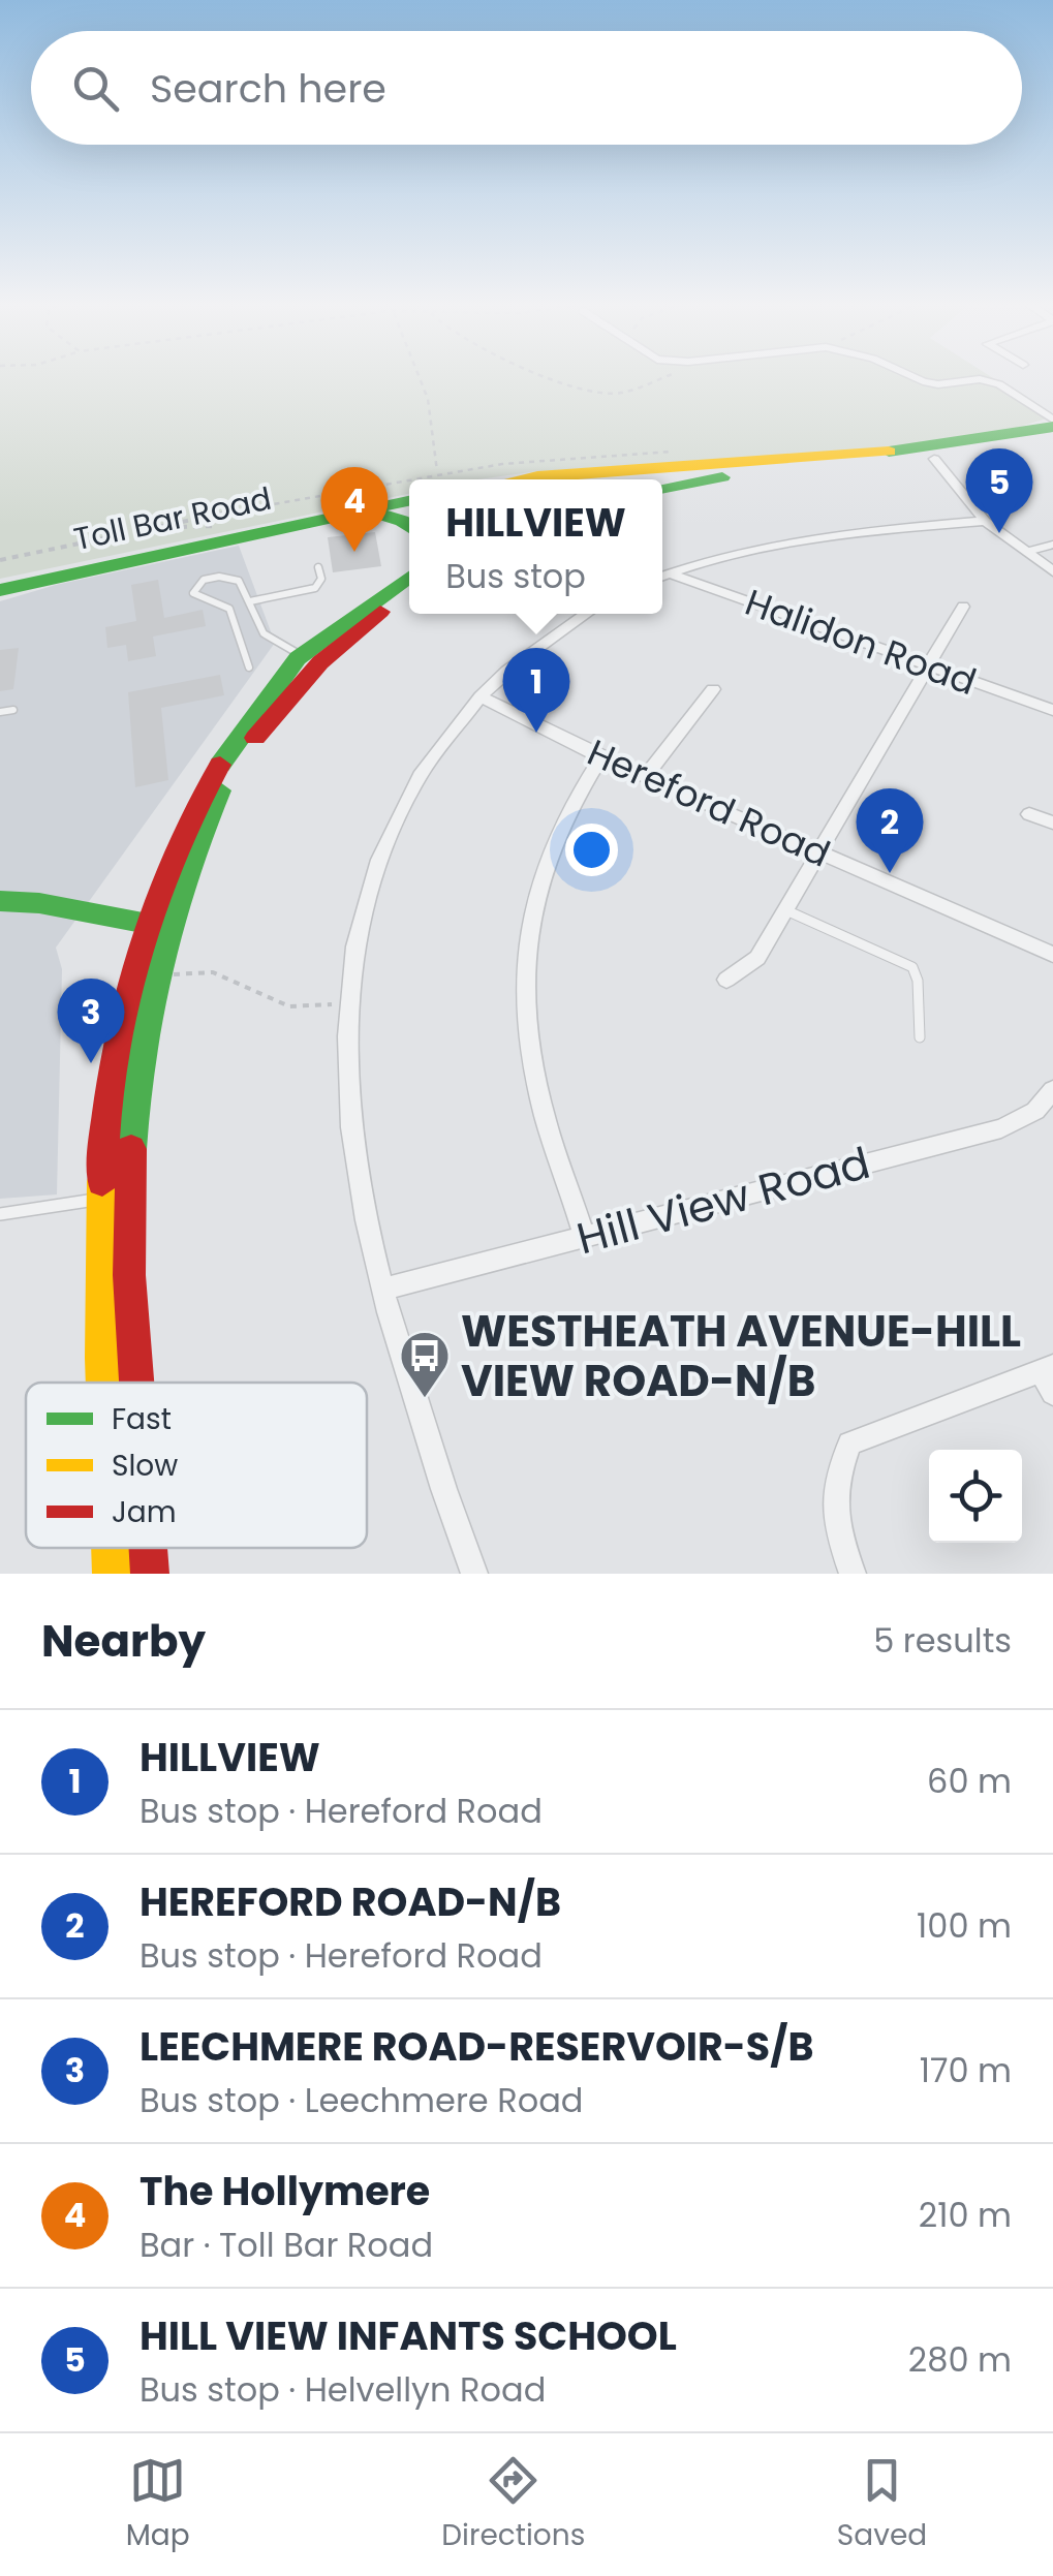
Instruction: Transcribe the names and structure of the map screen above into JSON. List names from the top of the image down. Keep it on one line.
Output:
{"streets":{"street":["Toll Bar Road","Halidon Road","Hereford Road","Hill View Road"]},"places":{"bus stop":["WESTHEATH AVENUE-HILL VIEW ROAD-N/B"]},"legend":["Fast","Slow","Jam"],"page":{"search":"Search here","pins":["5","4","1","2","3"],"popup":["HILLVIEW","Bus stop"],"heading":["Nearby","5 results"],"list":[{"mark":"1","name":"HILLVIEW","note":"Bus stop · Hereford Road","value":"60 m"},{"mark":"2","name":"HEREFORD ROAD-N/B","note":"Bus stop · Hereford Road","value":"100 m"},{"mark":"3","name":"LEECHMERE ROAD-RESERVOIR-S/B","note":"Bus stop · Leechmere Road","value":"170 m"},{"mark":"4","name":"The Hollymere","note":"Bar · Toll Bar Road","value":"210 m"},{"mark":"5","name":"HILL VIEW INFANTS SCHOOL","note":"Bus stop · Helvellyn Road","value":"280 m"}],"nav":["Map","Directions","Saved"]}}
